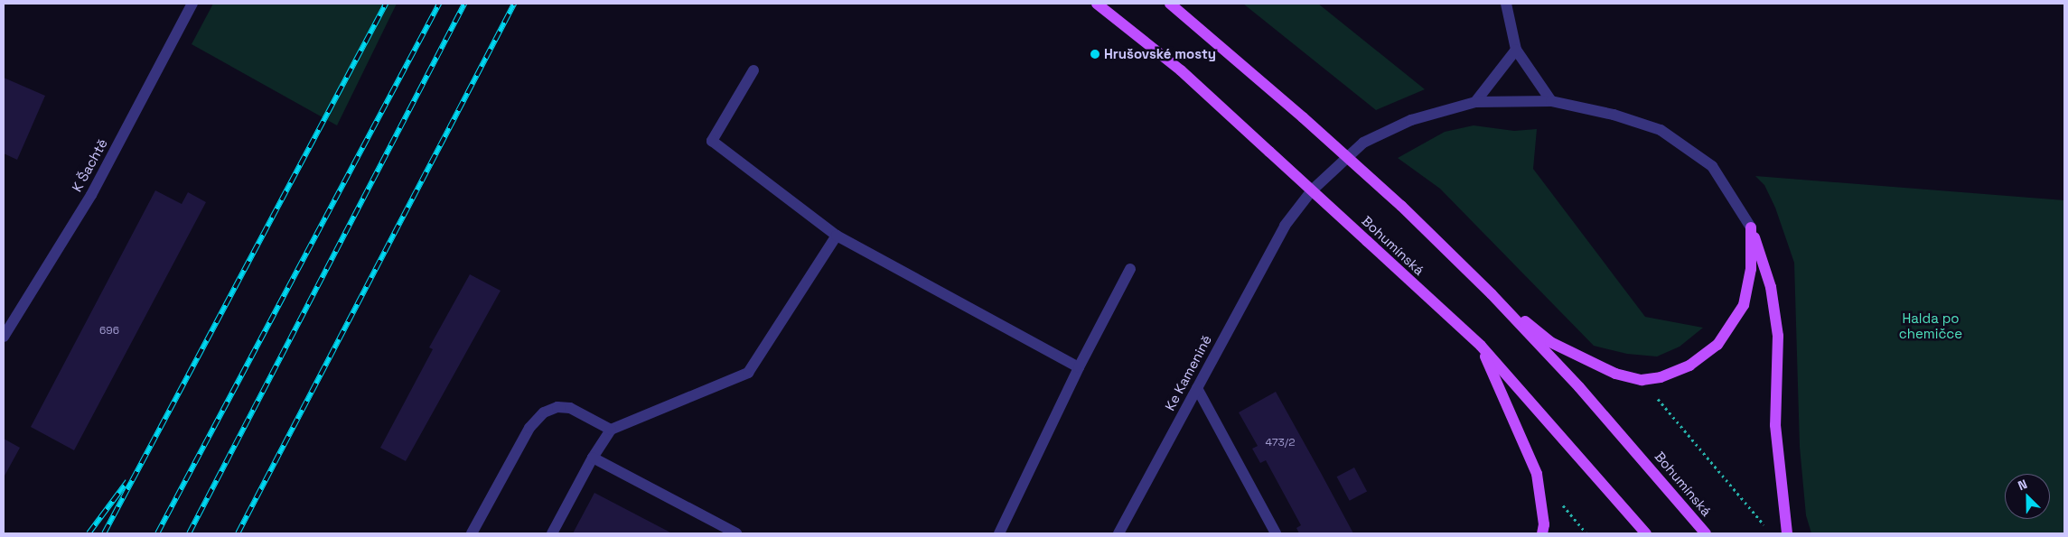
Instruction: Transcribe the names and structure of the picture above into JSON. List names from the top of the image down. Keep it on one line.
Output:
{"streets":{"main road":["Bohumínská"],"street":["K Šachtě","Ke Kamenině"]},"parks":["Halda po chemičce"],"places":["Hrušovské mosty"],"house_numbers":["696","473/2"],"north":"top left"}
